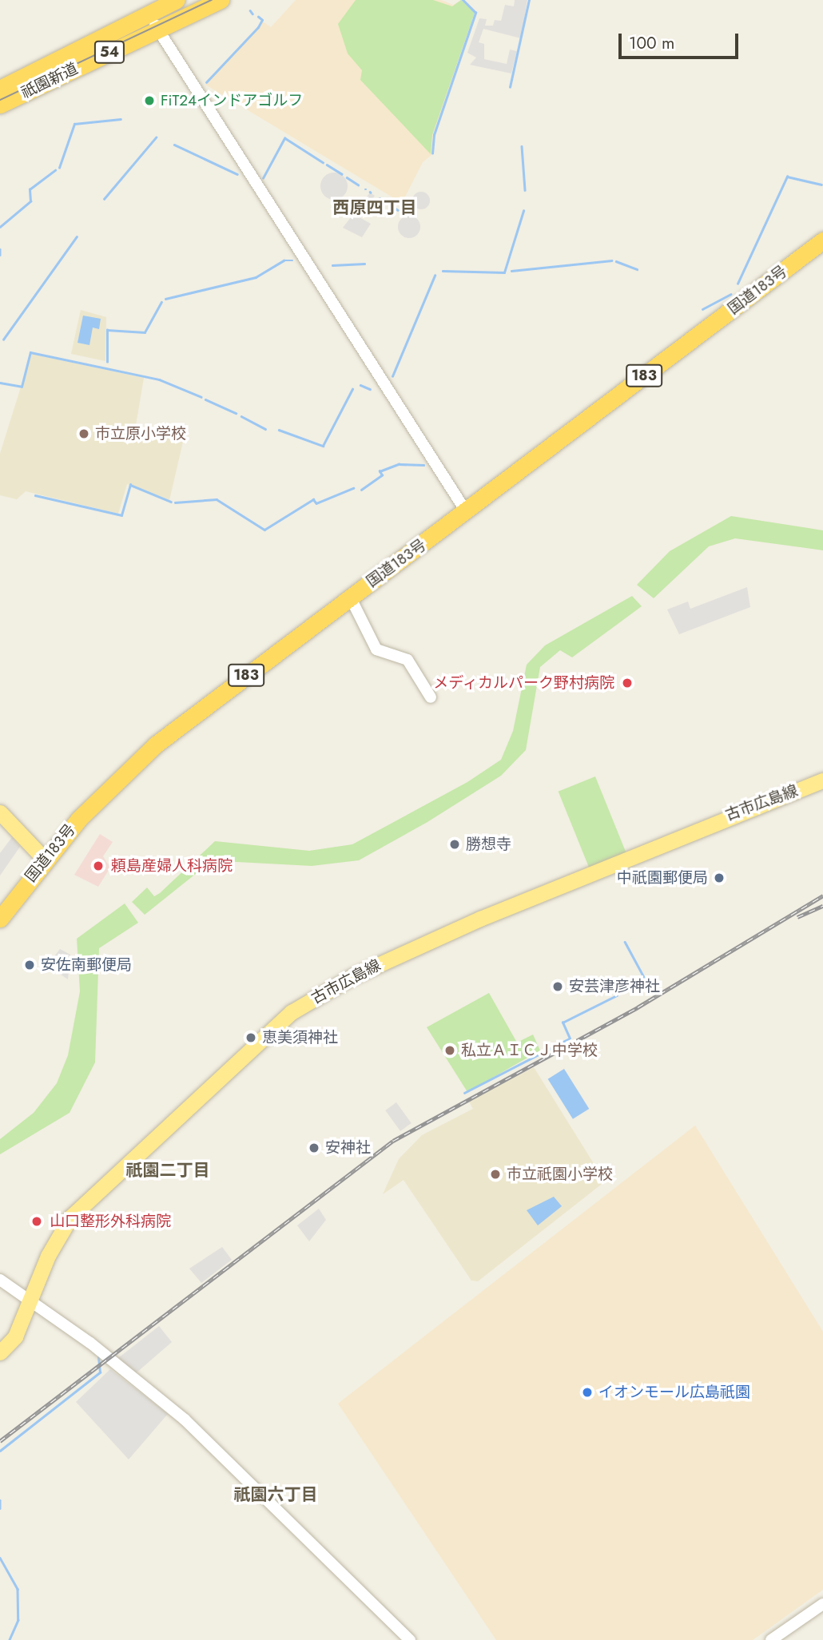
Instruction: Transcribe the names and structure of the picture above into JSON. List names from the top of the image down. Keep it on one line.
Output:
{"streets":{"highway":["54","祇園新道","国道183号","183"],"main road":["古市広島線"]},"districts":["西原四丁目","祇園二丁目","祇園六丁目"],"places":["FiT24インドアゴルフ","市立原小学校","メディカルパーク野村病院","勝想寺","頼島産婦人科病院","中祇園郵便局","安佐南郵便局","安芸津彦神社","恵美須神社","私立ＡＩＣＪ中学校","安神社","市立祇園小学校","山口整形外科病院","イオンモール広島祇園"],"scale_bar":"100 m"}
